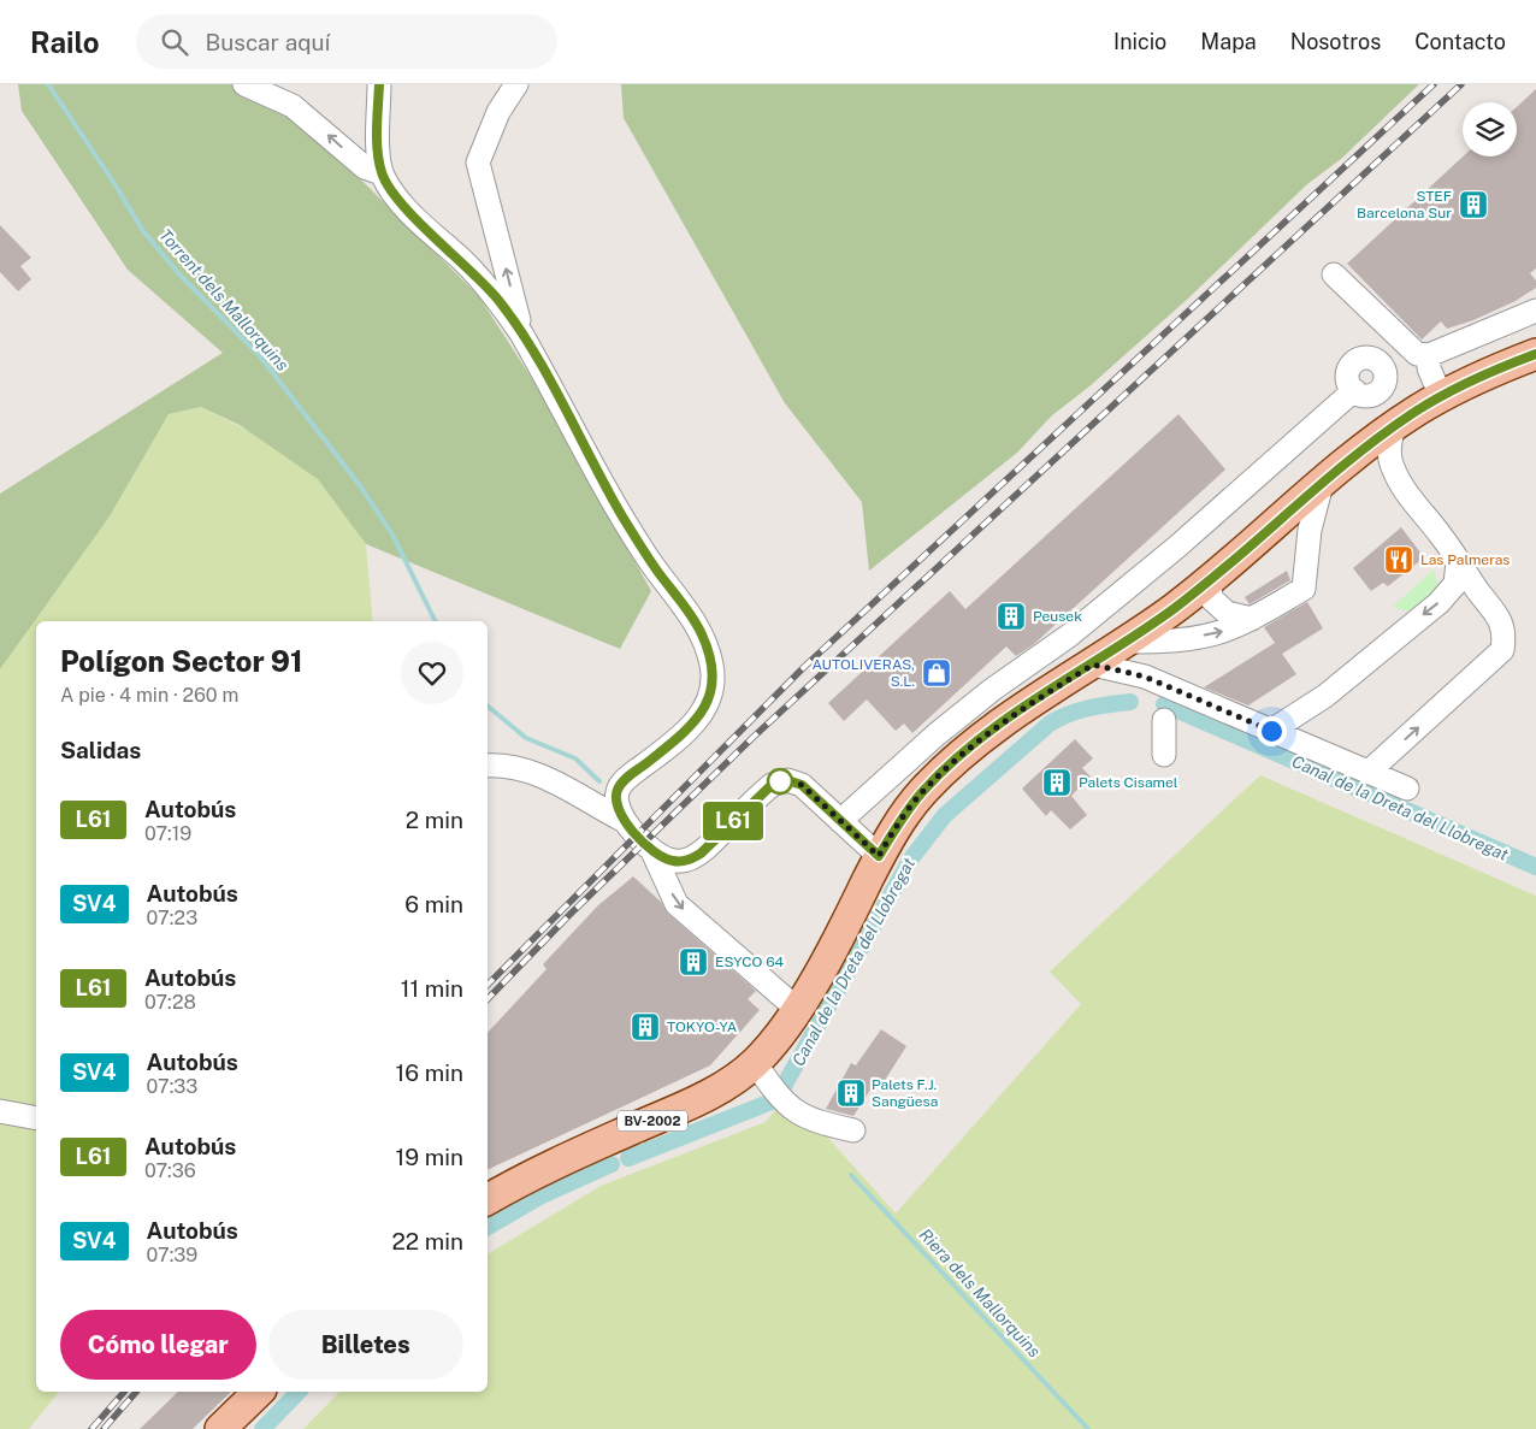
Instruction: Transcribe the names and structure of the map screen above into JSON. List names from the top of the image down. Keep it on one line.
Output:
{"streets":{"main road":["BV-2002"]},"water":["Torrent dels Mallorquins","Canal de la Dreta del Llobregat","Riera dels Mallorquins"],"places":{"building":["STEF Barcelona Sur","Peusek","Palets Cisamel","ESYCO 64","TOKYO-YA","Palets F.J. Sangüesa"],"restaurant":["Las Palmeras"],"shop":["AUTOLIVERAS, S.L."]},"lines":["bus line L61"],"page":{"header":"Railo","search":"Buscar aquí","nav":["Inicio","Mapa","Nosotros","Contacto"],"on_map":"L61","heading":[["Polígon Sector 91","A pie · 4 min · 260 m"],"Salidas"],"list":[{"mark":"L61","name":"Autobús","note":"07:19","value":"2 min"},{"mark":"SV4","name":"Autobús","note":"07:23","value":"6 min"},{"mark":"L61","name":"Autobús","note":"07:28","value":"11 min"},{"mark":"SV4","name":"Autobús","note":"07:33","value":"16 min"},{"mark":"L61","name":"Autobús","note":"07:36","value":"19 min"},{"mark":"SV4","name":"Autobús","note":"07:39","value":"22 min"}],"buttons":["Cómo llegar","Billetes"]}}
